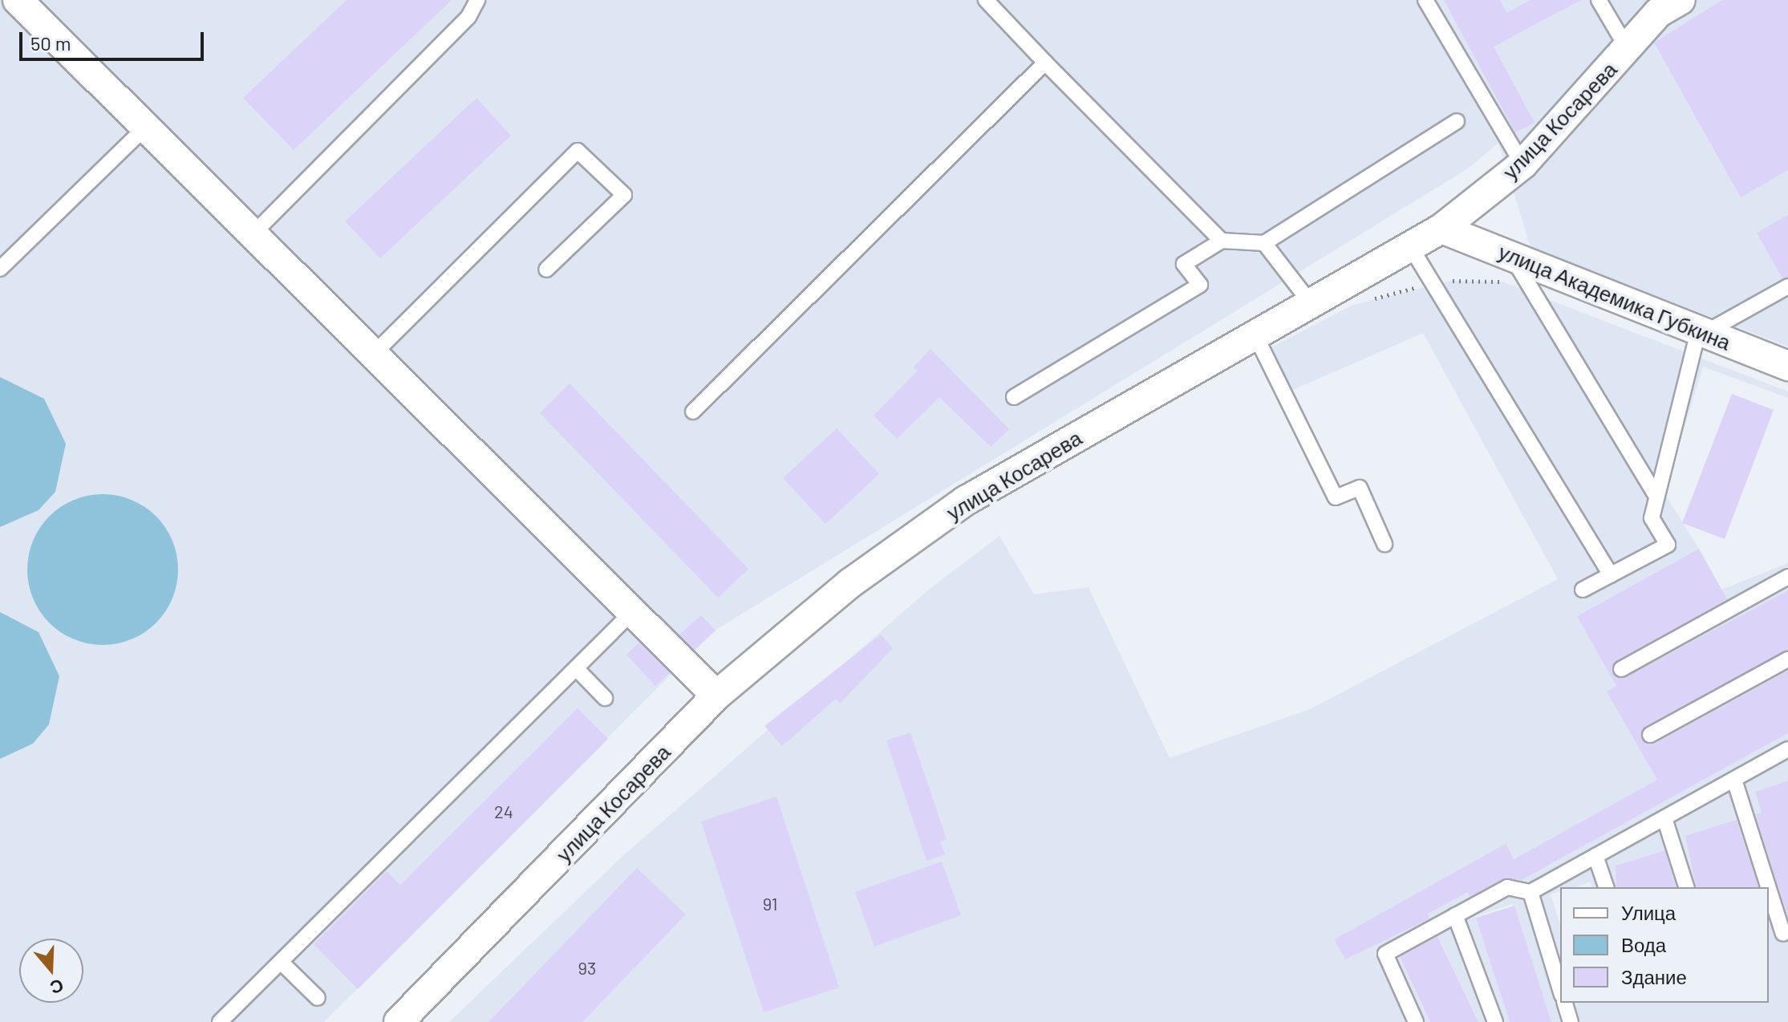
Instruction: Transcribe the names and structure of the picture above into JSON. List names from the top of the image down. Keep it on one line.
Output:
{"streets":{"street":["улица Косарева","улица Академика Губкина"]},"crossings":[["улица Косарева","улица Академика Губкина"]],"house_numbers":["24","91","93"],"legend":["Улица","Вода","Здание"],"scale_bar":"50 m","north":"bottom"}
